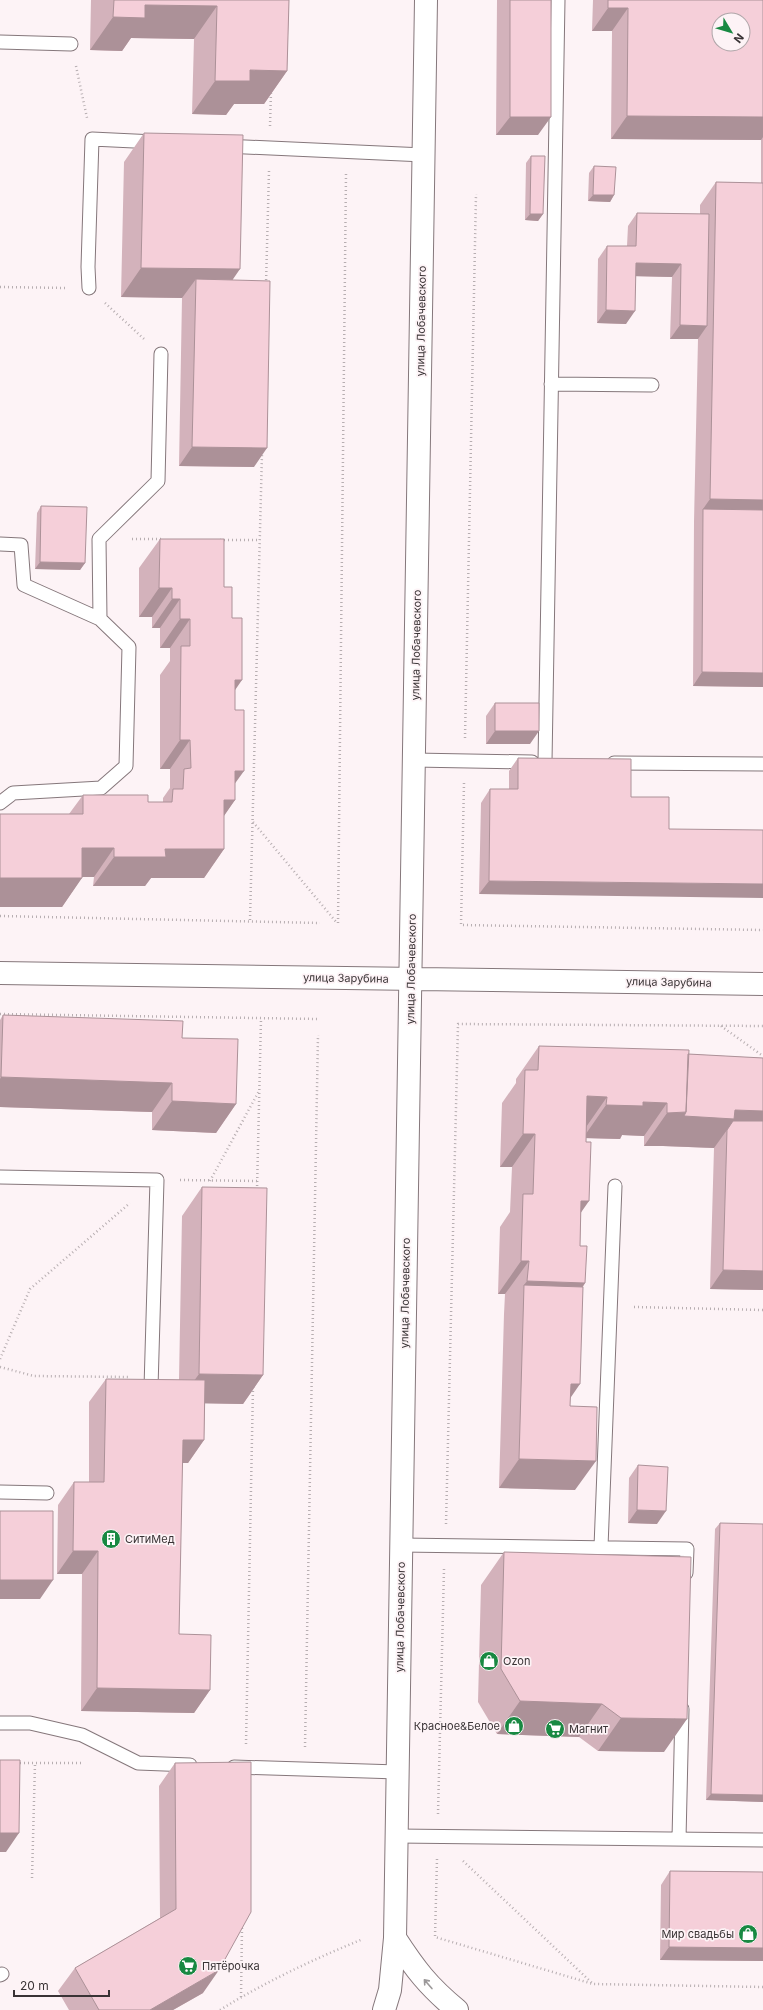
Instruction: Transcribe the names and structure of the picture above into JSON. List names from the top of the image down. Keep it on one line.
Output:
{"streets":{"street":["улица Лобачевского","улица Зарубина"]},"crossings":[["улица Лобачевского","улица Зарубина"]],"places":{"building":["СитиМед"],"shop":["Ozon","Красное&Белое","Мир свадьбы"],"supermarket":["Магнит","Пятёрочка"]},"scale_bar":"20 m","north":"bottom right"}
